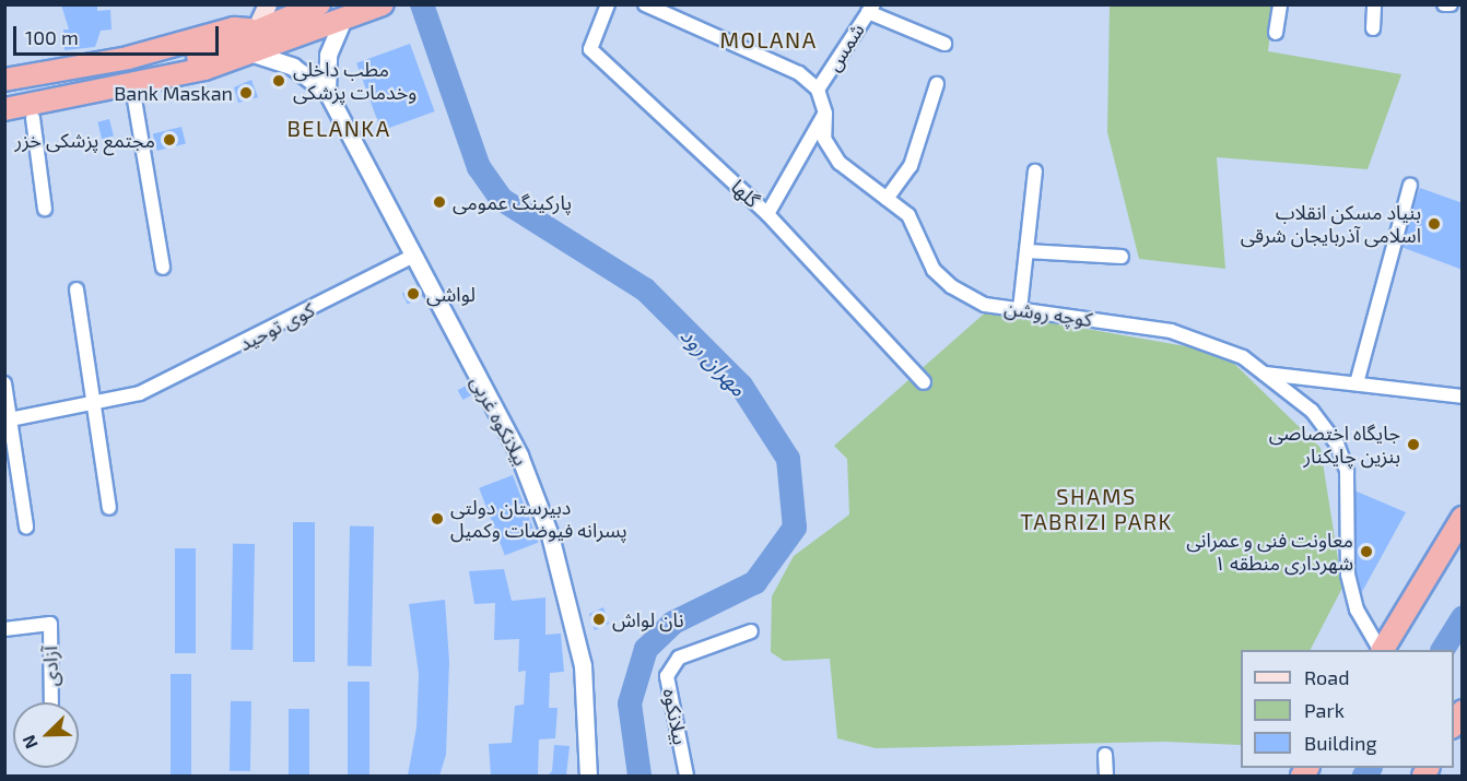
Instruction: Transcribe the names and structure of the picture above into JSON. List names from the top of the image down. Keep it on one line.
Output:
{"streets":{"street":["شمس","گلها","کوچه روشن","کوی توحید","بیلانکوه غربی","آزادی","بیلانکوه"]},"crossings":[["شمس","کوچه روشن"],["کوی توحید","بیلانکوه غربی"]],"districts":["MOLANA","BELANKA","SHAMS TABRIZI PARK"],"water":["مهران رود"],"places":["مطب داخلی وخدمات پزشکی","Bank Maskan","مجتمع پزشکی خزر","پارکینگ عمومی","بنیاد مسکن انقلاب اسلامی آذربایجان شرقی","لواشی","جایگاه اختصاصی بنزین چایکنار","دبیرستان دولتی پسرانه فیوضات وکمیل","معاونت فنی و عمرانی شهرداری منطقه ۱","نان لواش"],"legend":["Road","Park","Building"],"scale_bar":"100 m","north":"bottom left"}
